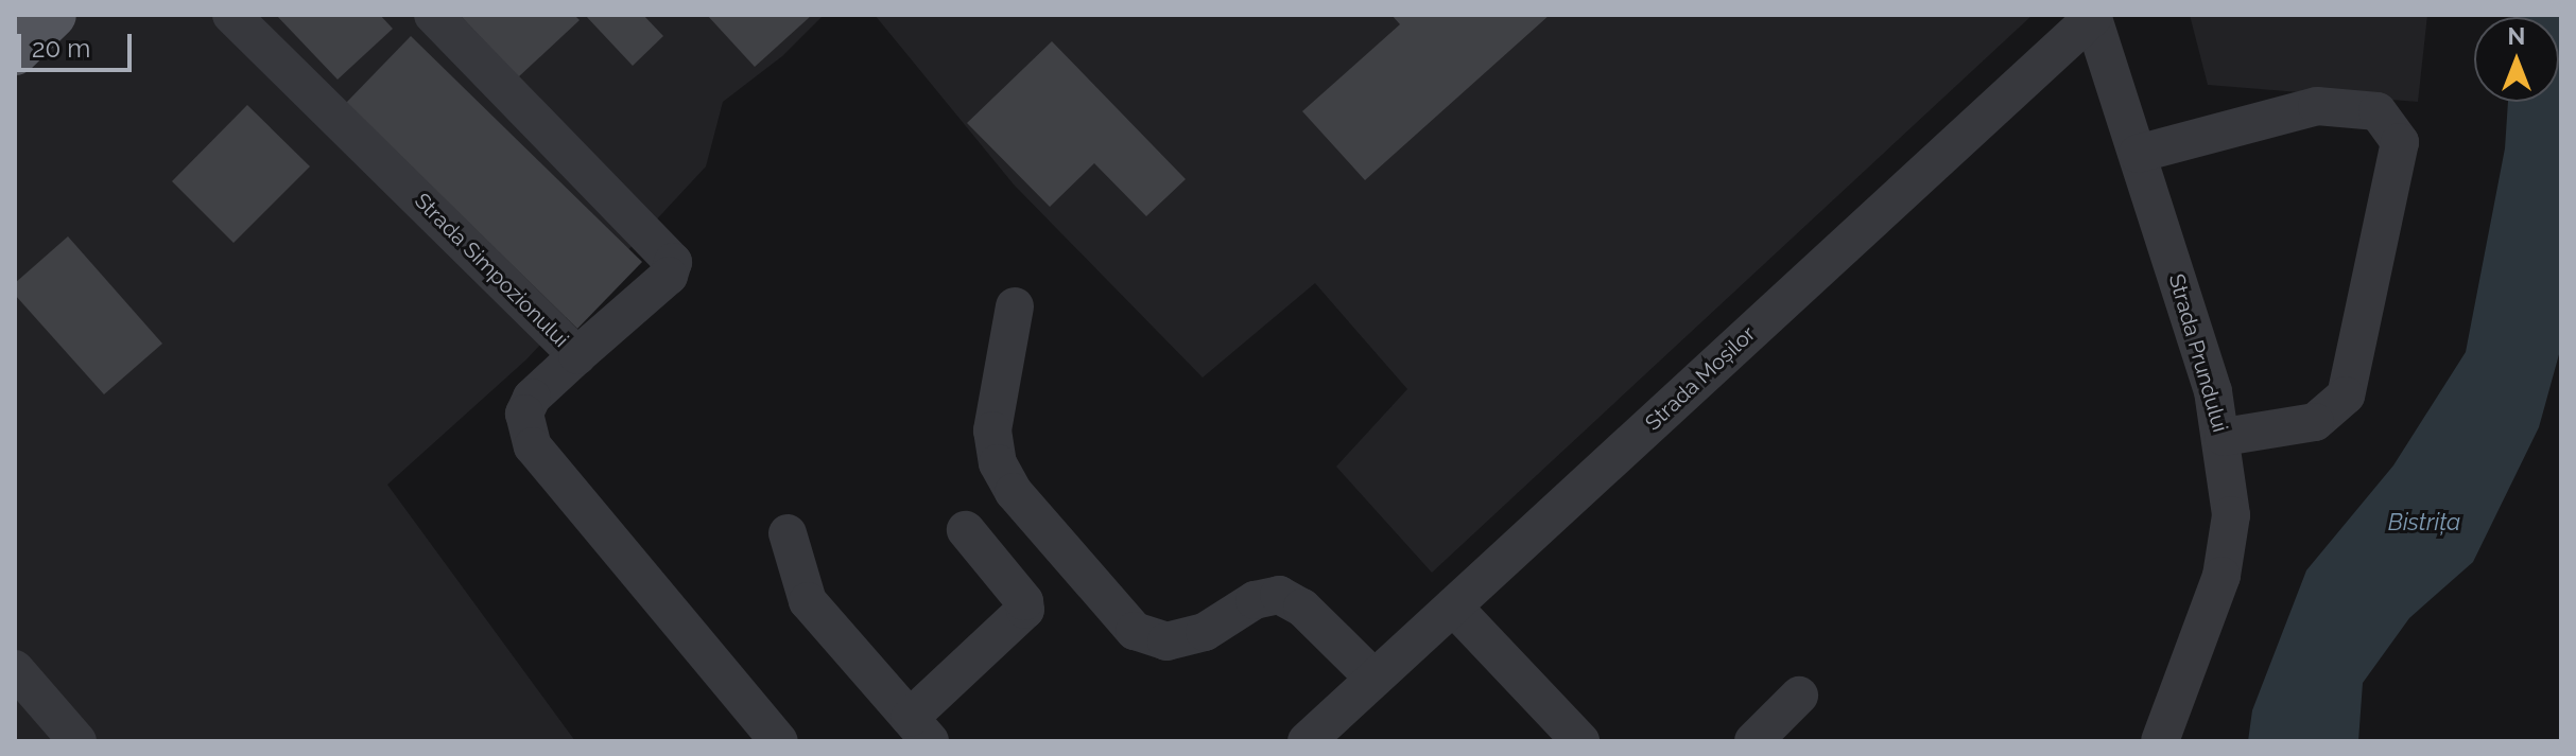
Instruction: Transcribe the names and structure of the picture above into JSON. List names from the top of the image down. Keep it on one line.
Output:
{"streets":{"street":["Strada Simpozionului","Strada Prundului","Strada Moșilor"]},"crossings":[["Strada Prundului","Strada Moșilor"]],"water":["Bistrița"],"scale_bar":"20 m","north":"top"}
